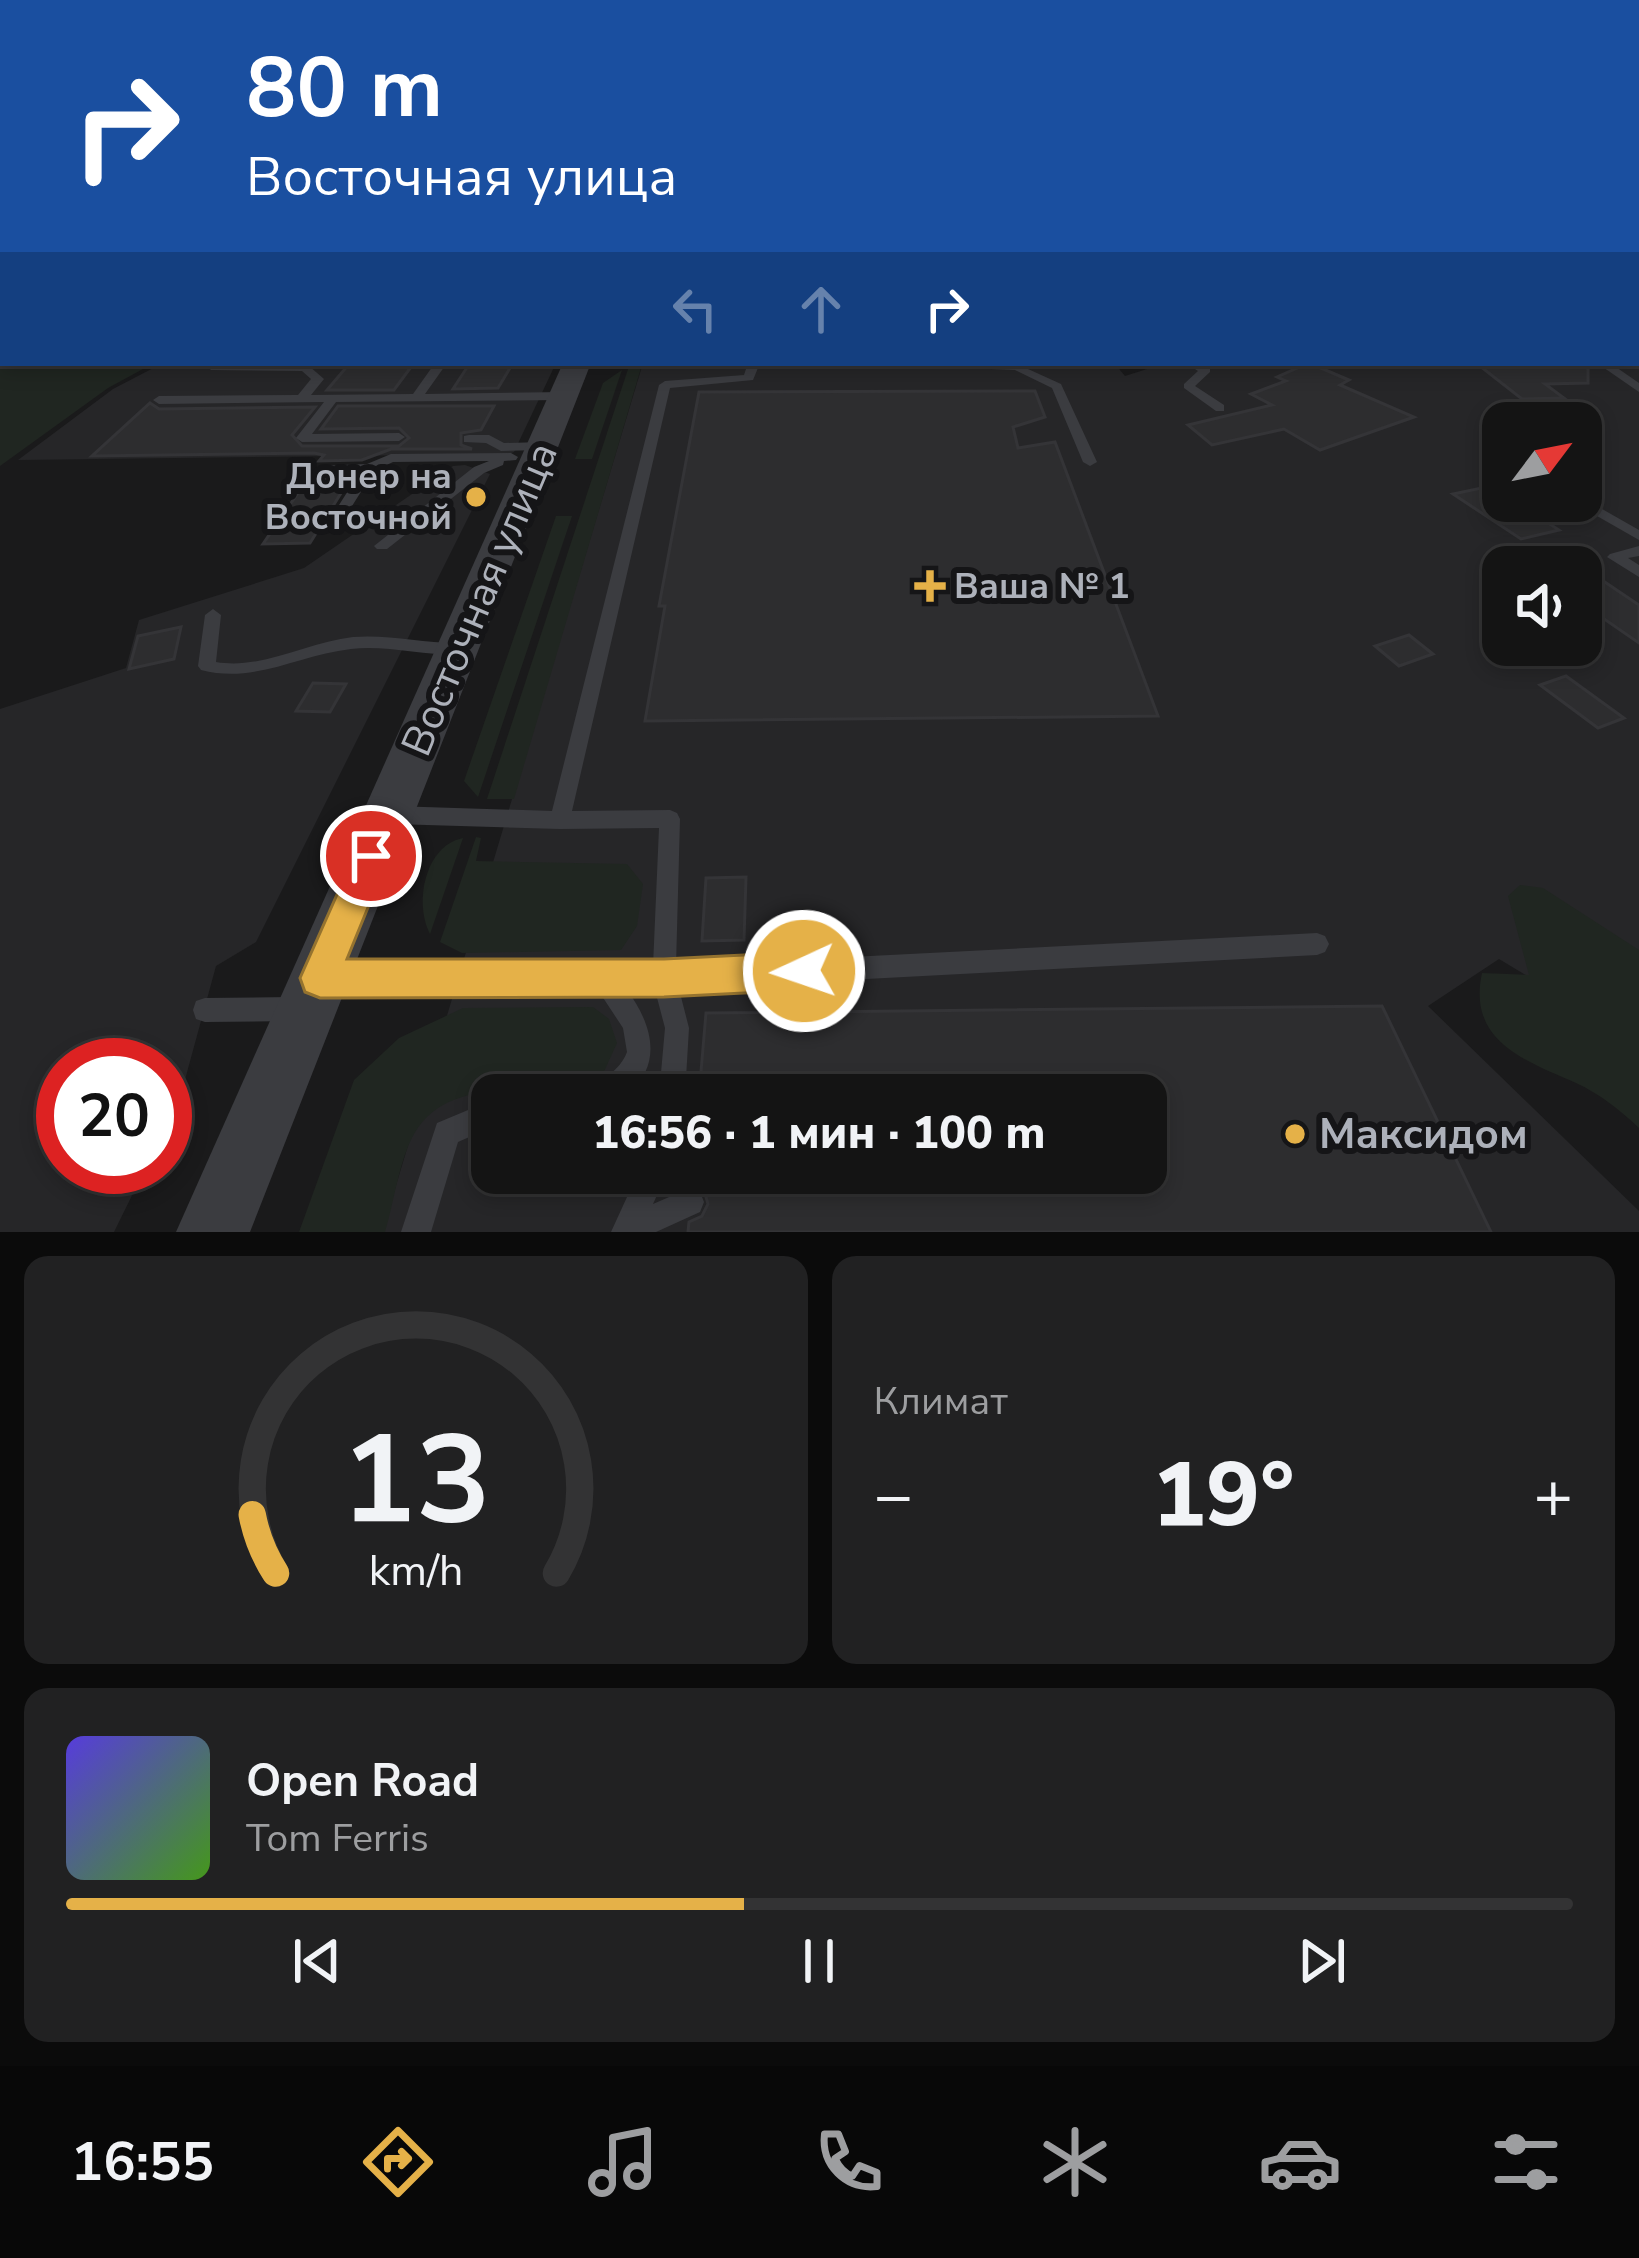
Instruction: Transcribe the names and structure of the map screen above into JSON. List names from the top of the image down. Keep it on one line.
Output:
{"streets":{"street":["Восточная улица"]},"places":{"other":["Донер на Восточной","Максидом"],"health":["Ваша № 1"]},"north":"top right","page":{"turn":["80 m","Восточная улица"],"limit":"20","trip":"16:56 · 1 мин · 100 m","tile":"Климат","heat":["−","19°","+"],"song":["Open Road","Tom Ferris"],"tabs":"16:55","gauge":["13","km/h"]}}
